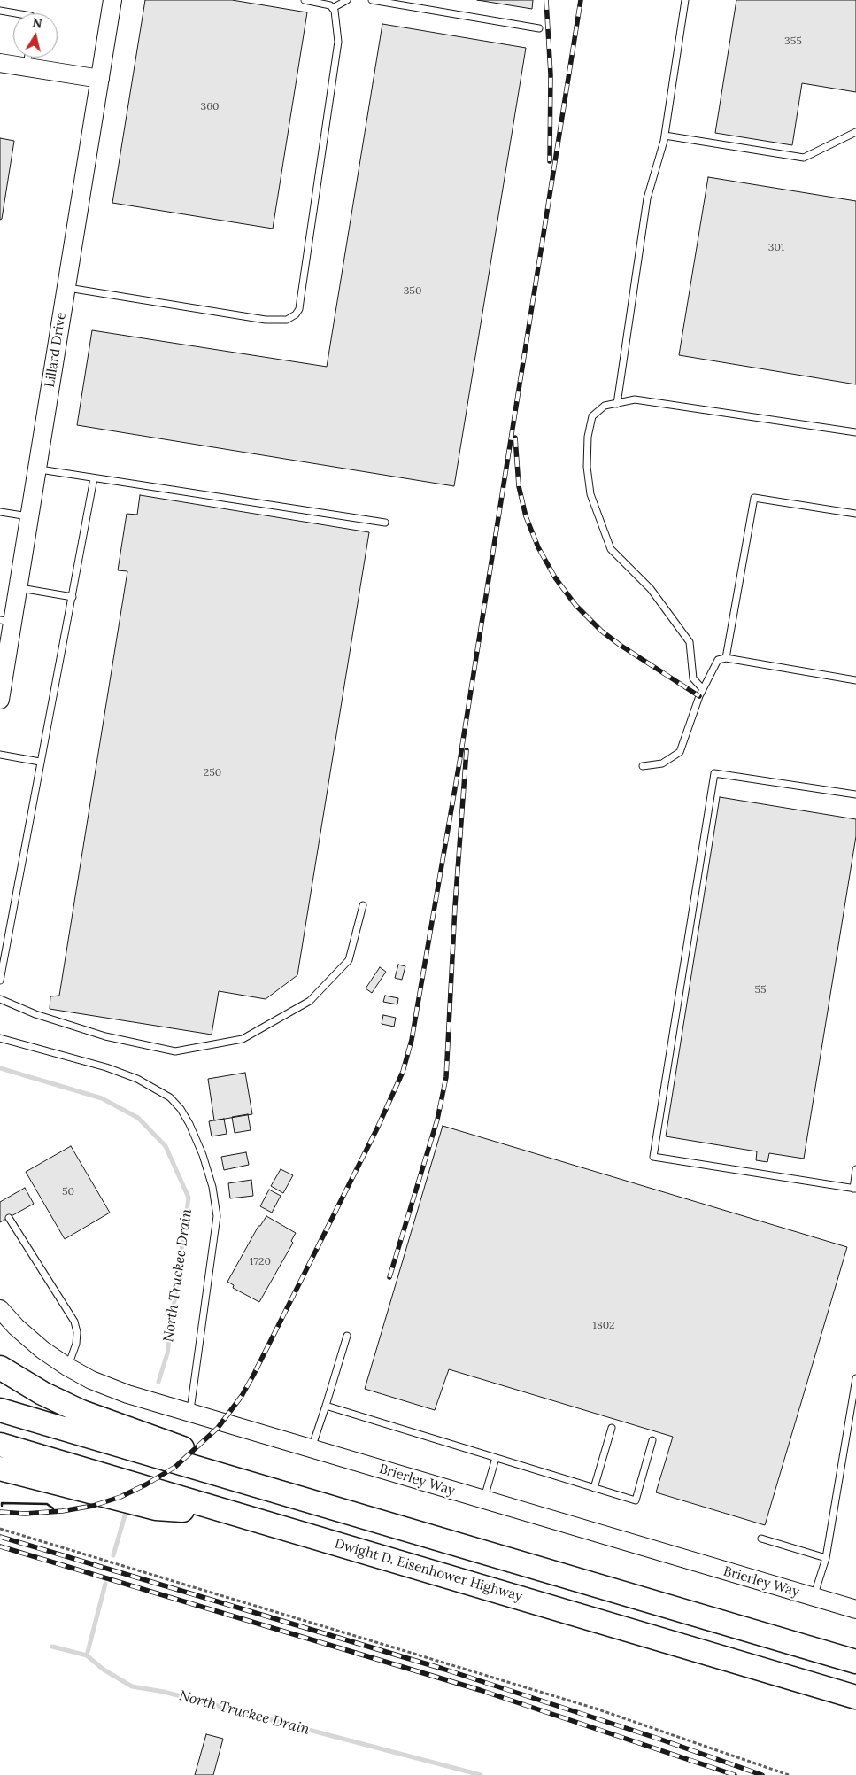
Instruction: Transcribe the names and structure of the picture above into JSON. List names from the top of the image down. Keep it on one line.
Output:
{"streets":{"highway":["Dwight D. Eisenhower Highway"],"street":["Lillard Drive","Brierley Way"]},"water":["North Truckee Drain"],"house_numbers":["355","360","301","350","250","55","50","1720","1802"],"north":"top"}
